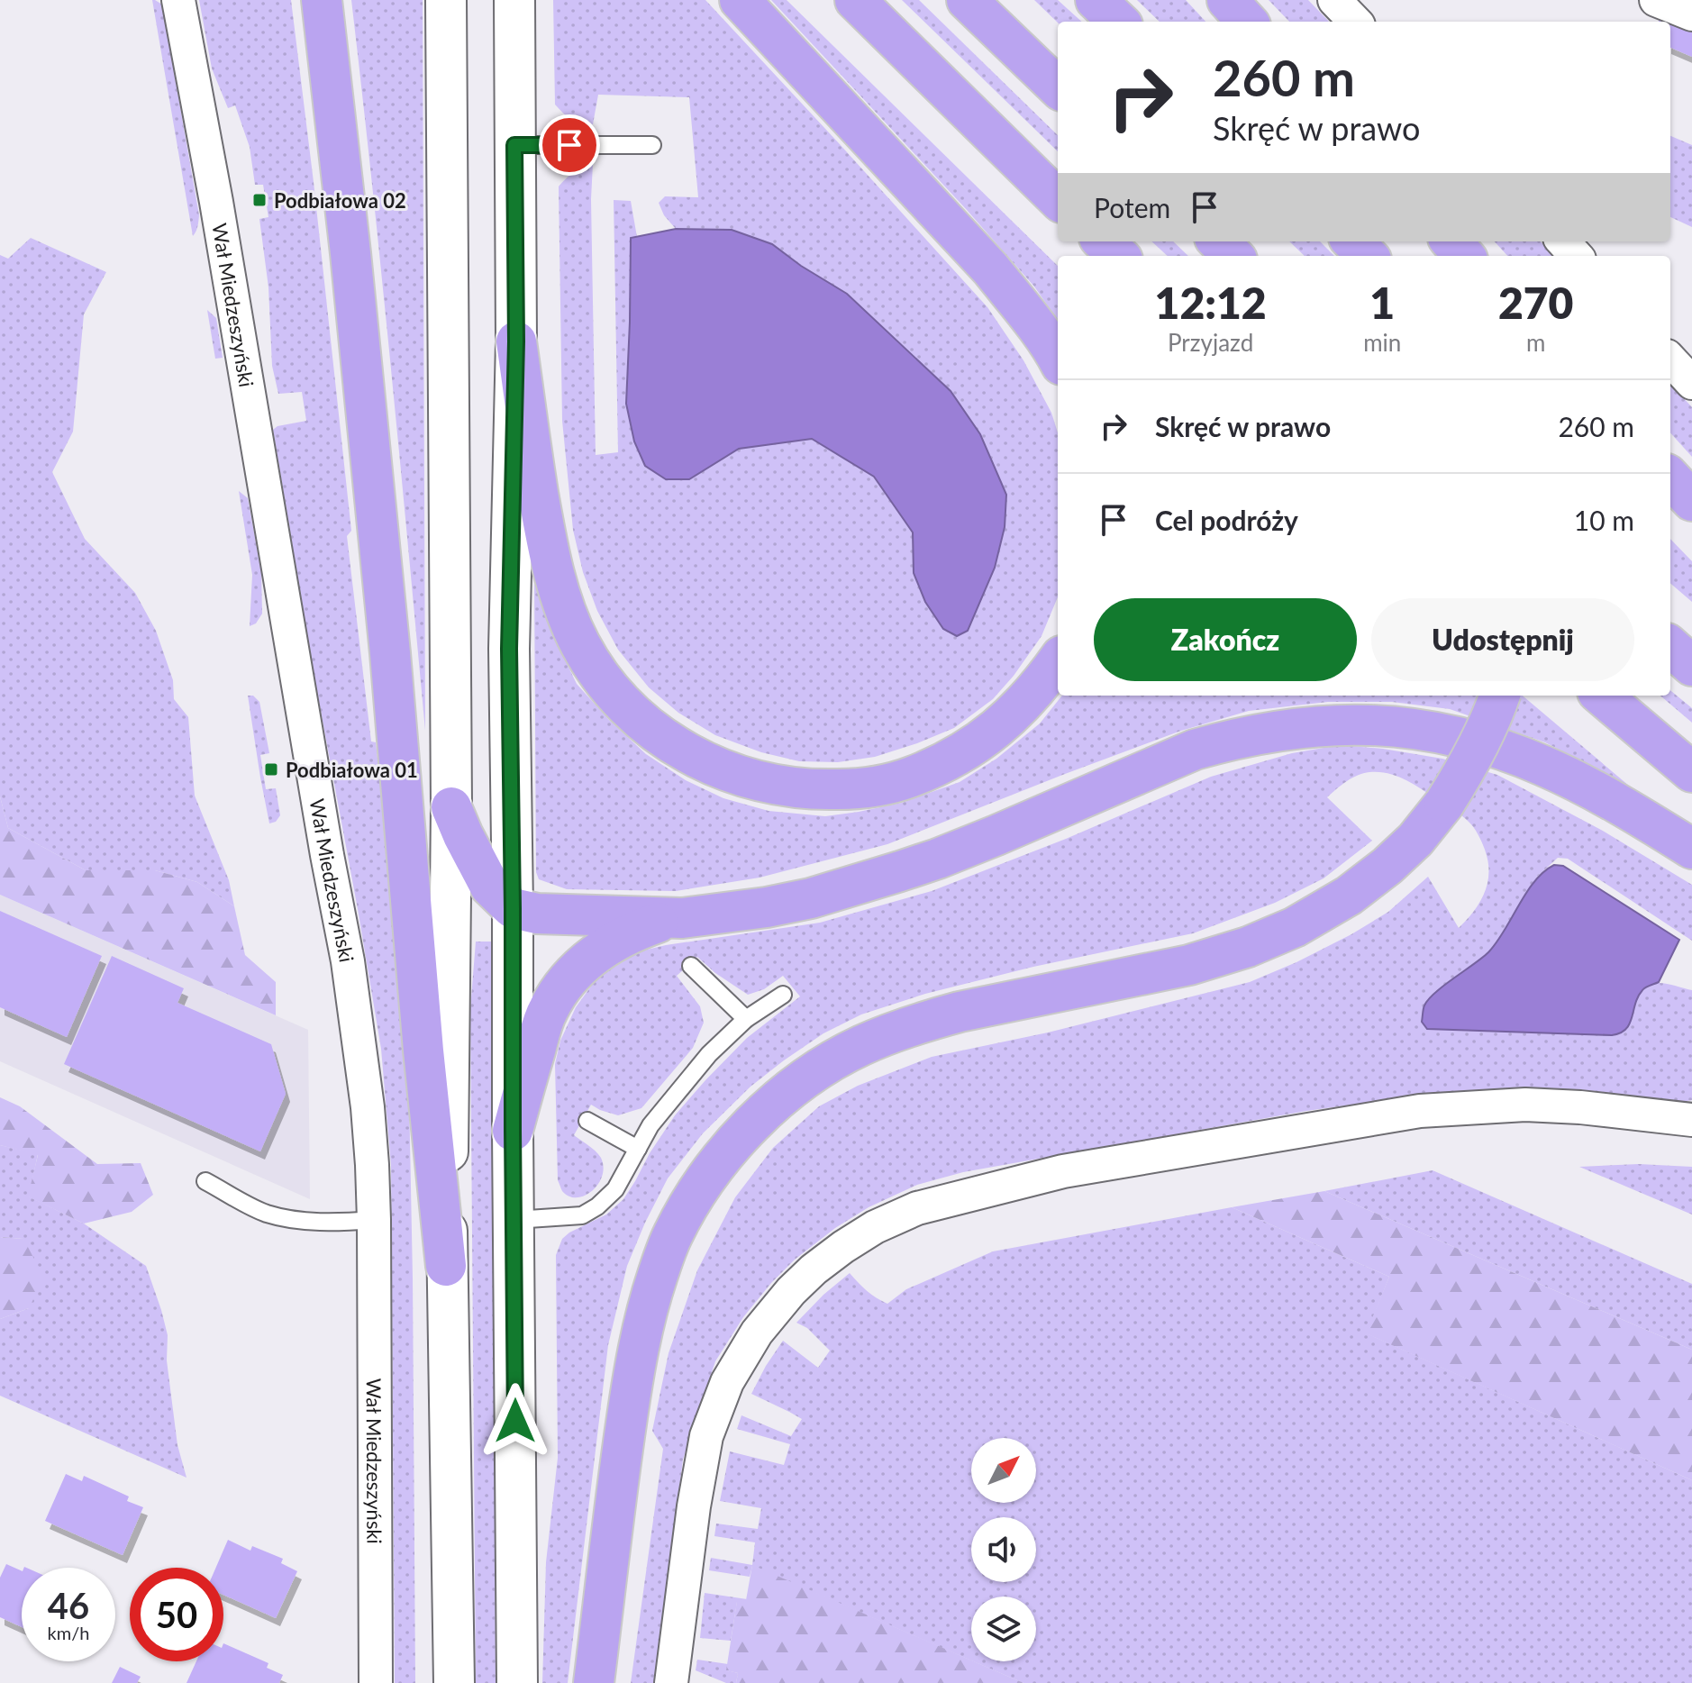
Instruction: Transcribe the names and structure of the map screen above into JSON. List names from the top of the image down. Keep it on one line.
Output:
{"streets":{"street":["Wał Miedzeszyński"]},"places":{"transit":["Podbiałowa 02","Podbiałowa 01"]},"north":"top right","page":{"turn":["260 m","Skręć w prawo"],"then":"Potem","eta":["12:12","Przyjazd","1","min","270","m"],"list":[{"name":"Skręć w prawo","value":"260 m"},{"name":"Cel podróży","value":"10 m"}],"buttons":["Zakończ","Udostępnij"],"speed":"46 km/h","limit":"50"}}
